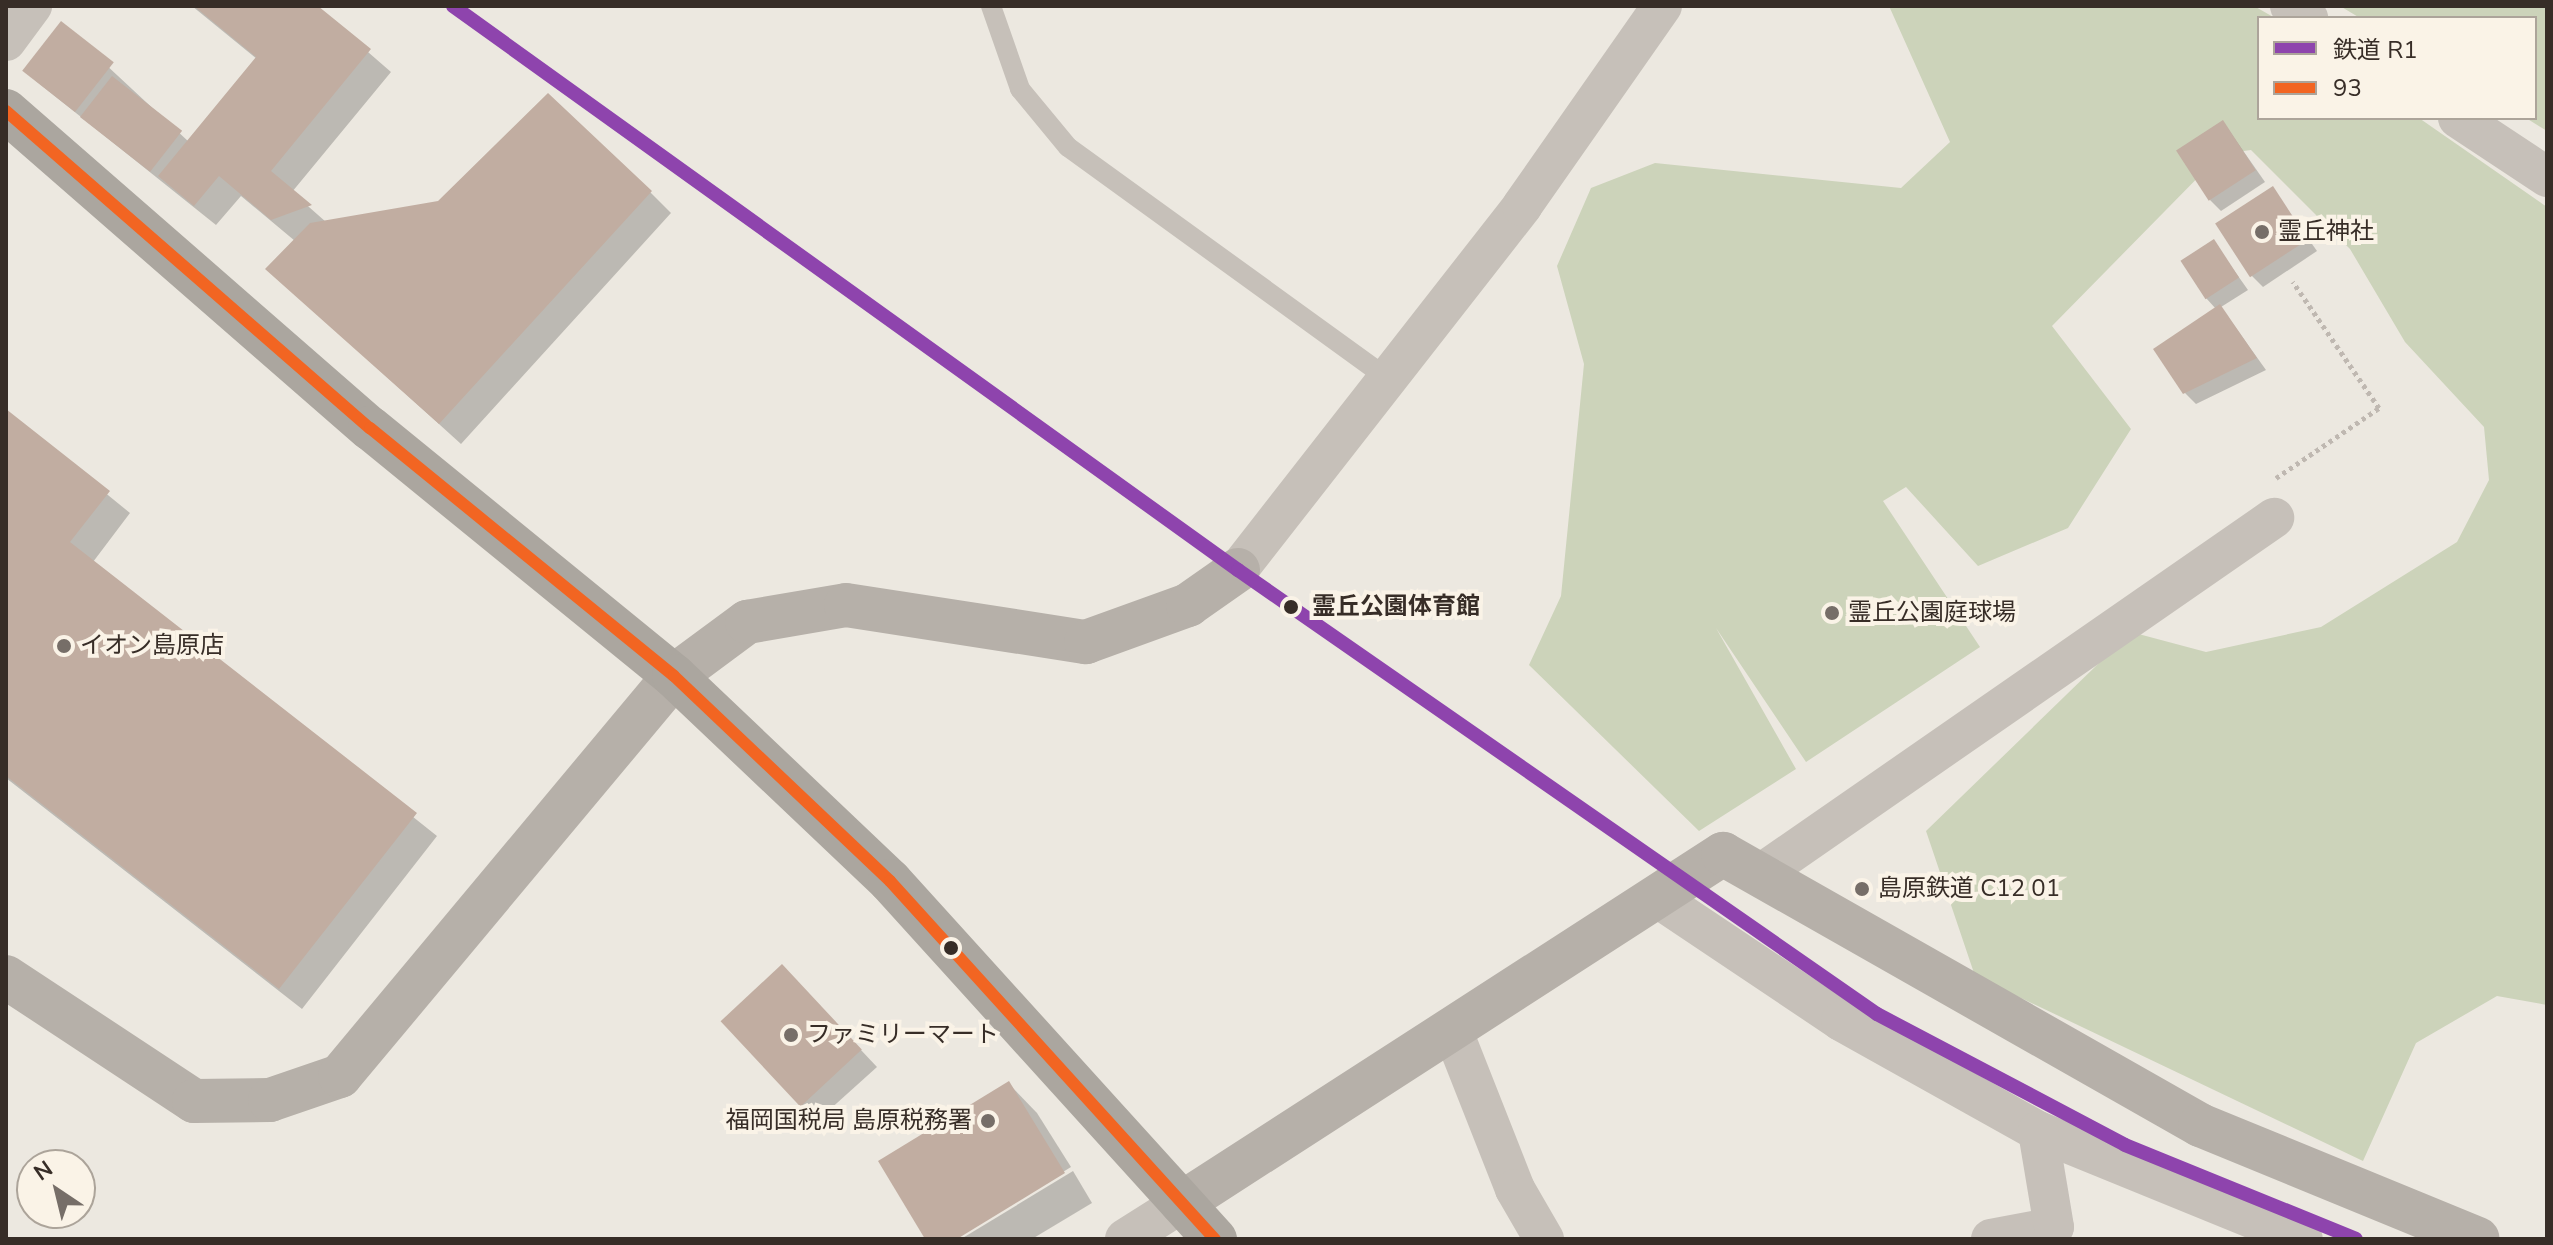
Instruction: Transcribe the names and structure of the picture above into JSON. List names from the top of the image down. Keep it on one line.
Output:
{"places":["霊丘神社","霊丘公園体育館","霊丘公園庭球場","イオン島原店","島原鉄道 C12 01","ファミリーマート","福岡国税局 島原税務署"],"lines":["rail line R1","transit line 93"],"legend":["鉄道 R1","93"],"north":"top left"}
